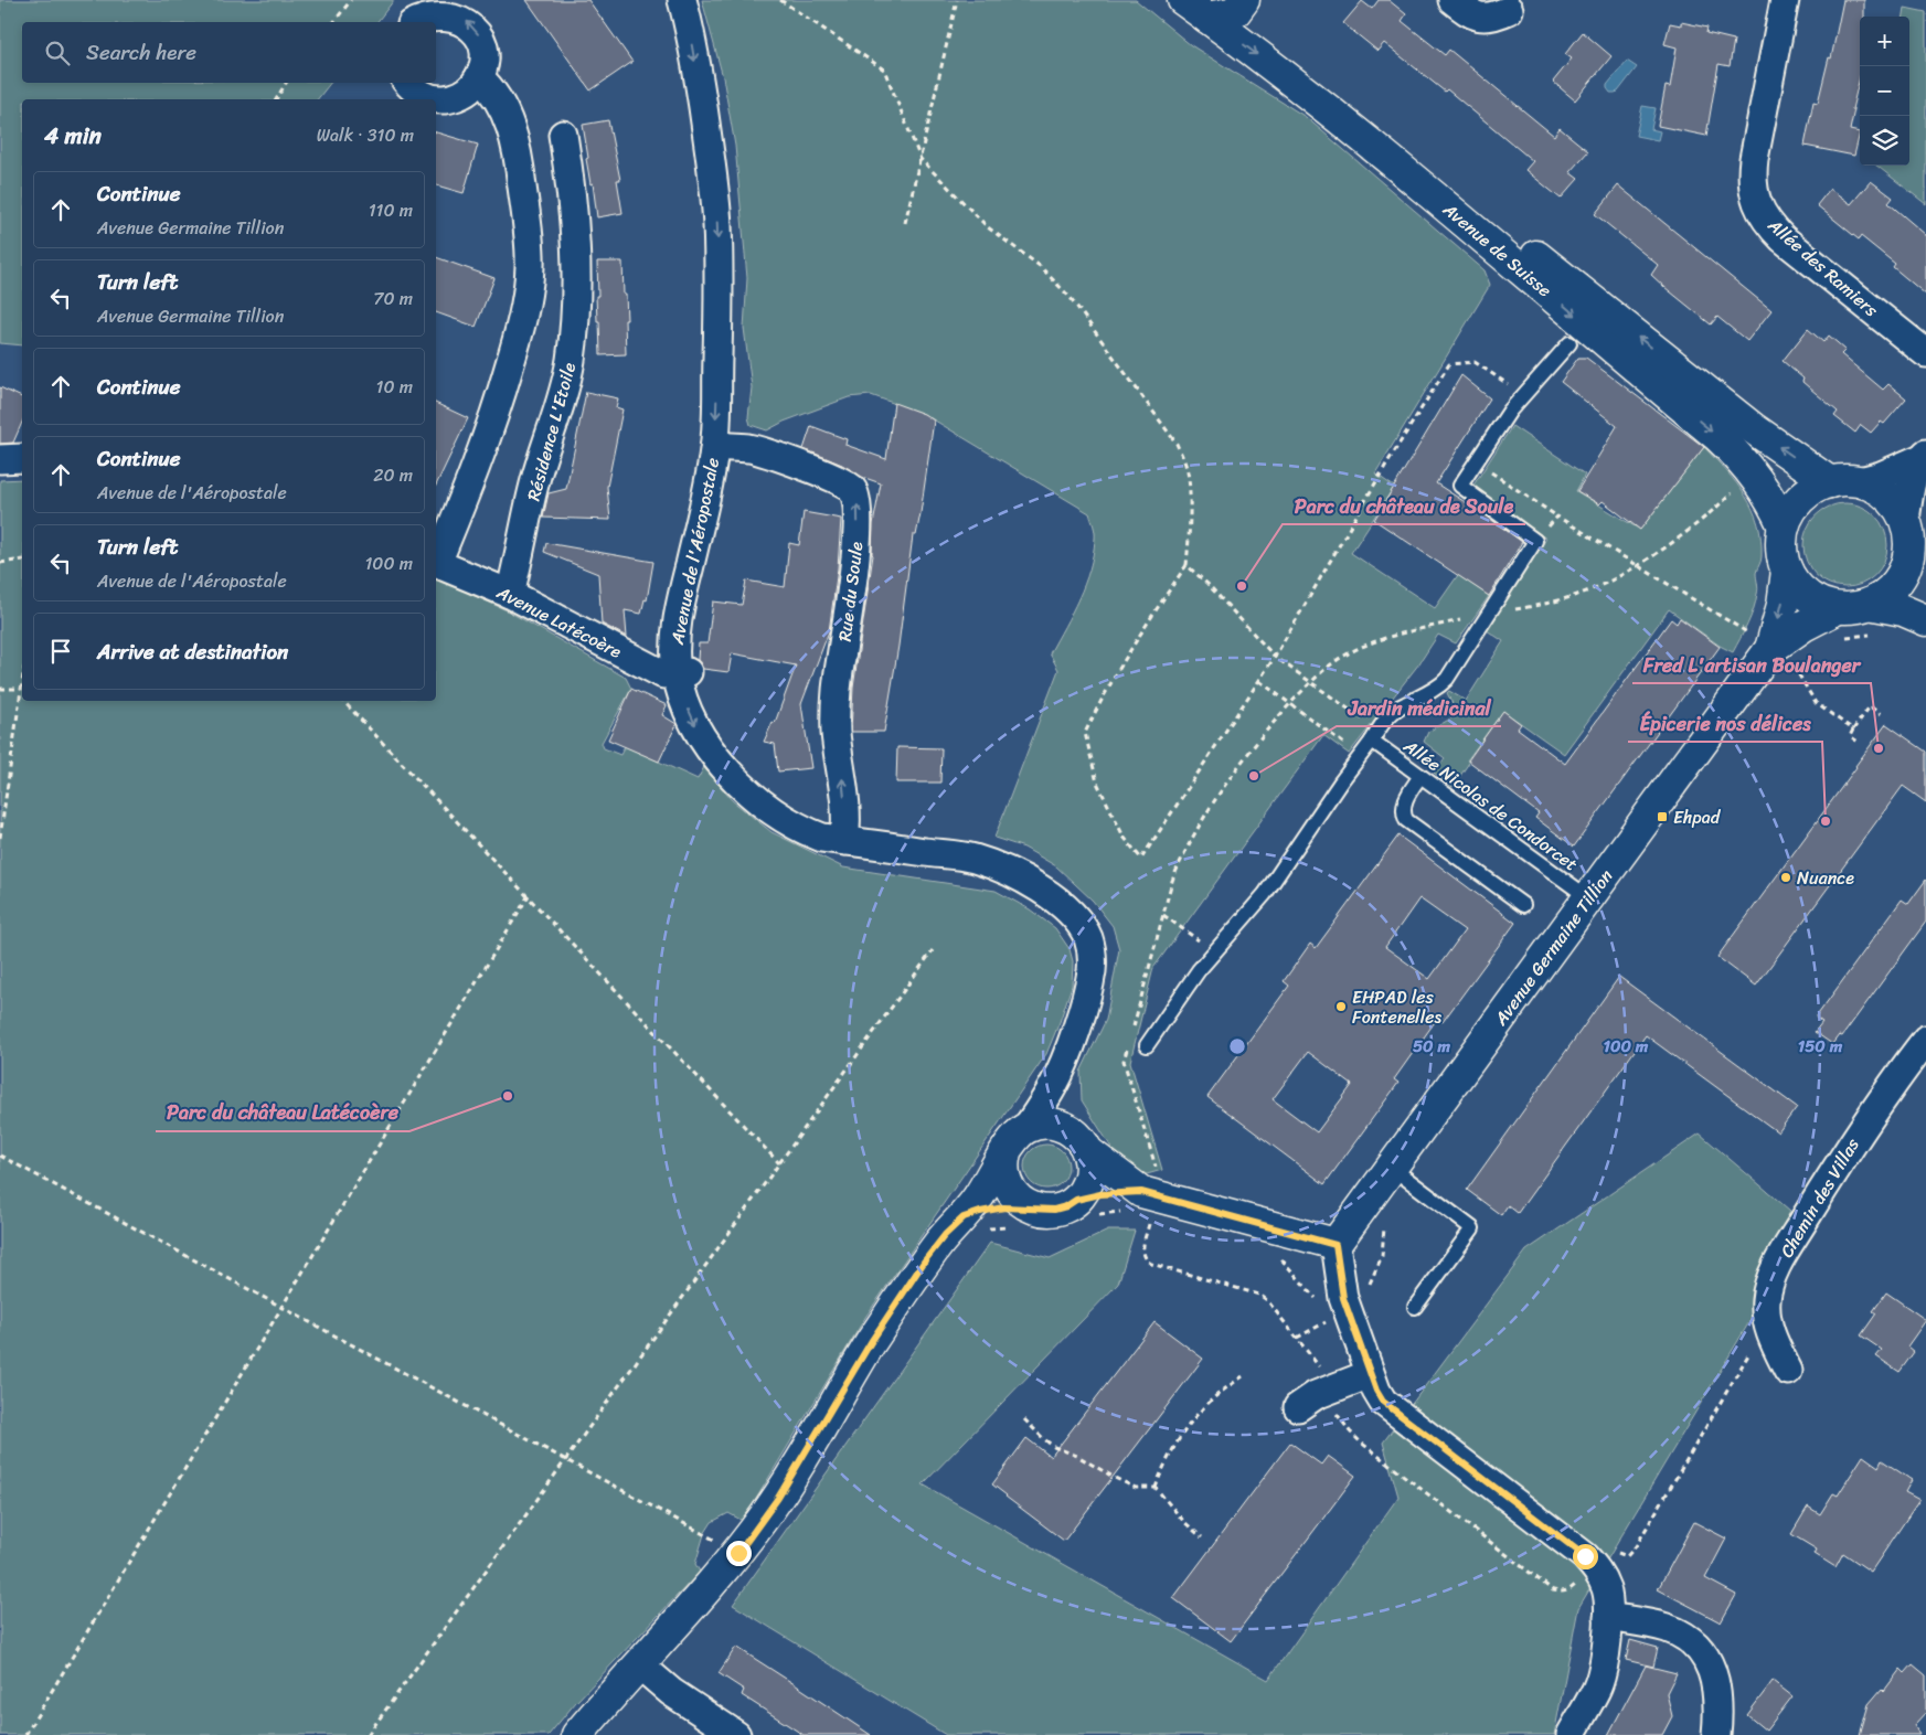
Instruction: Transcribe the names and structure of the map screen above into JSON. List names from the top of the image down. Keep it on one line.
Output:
{"streets":{"street":["Avenue de Suisse","Allée des Ramiers","Résidence L'Etoile","Avenue de l'Aéropostale","Rue du Soule","Avenue Latécoère","Avenue Germaine Tillion","Chemin des Villas"],"lane":["Allée Nicolas de Condorcet"]},"crossings":[["Avenue de Suisse","Avenue Germaine Tillion"],["Résidence L'Etoile","Avenue Latécoère"],["Avenue de l'Aéropostale","Rue du Soule"],["Avenue de l'Aéropostale","Avenue Latécoère"],["Allée Nicolas de Condorcet","Avenue Germaine Tillion"]],"one_way":["Avenue de l'Aéropostale","Rue du Soule"],"places":{"other":["Parc du château de Soule","Fred L'artisan Boulanger","Jardin médicinal","Épicerie nos délices","Nuance","EHPAD les Fontenelles","Parc du château Latécoère"],"transit":["Ehpad"]},"page":{"map_buttons":["+","−"],"search":"Search here","heading":["4 min","Walk · 310 m"],"list":[["Continue","Avenue Germaine Tillion","110 m"],["Turn left","Avenue Germaine Tillion","70 m"],["Continue","10 m"],["Continue","Avenue de l'Aéropostale","20 m"],["Turn left","Avenue de l'Aéropostale","100 m"],"Arrive at destination"]},"rings":["50 m","100 m","150 m"]}
